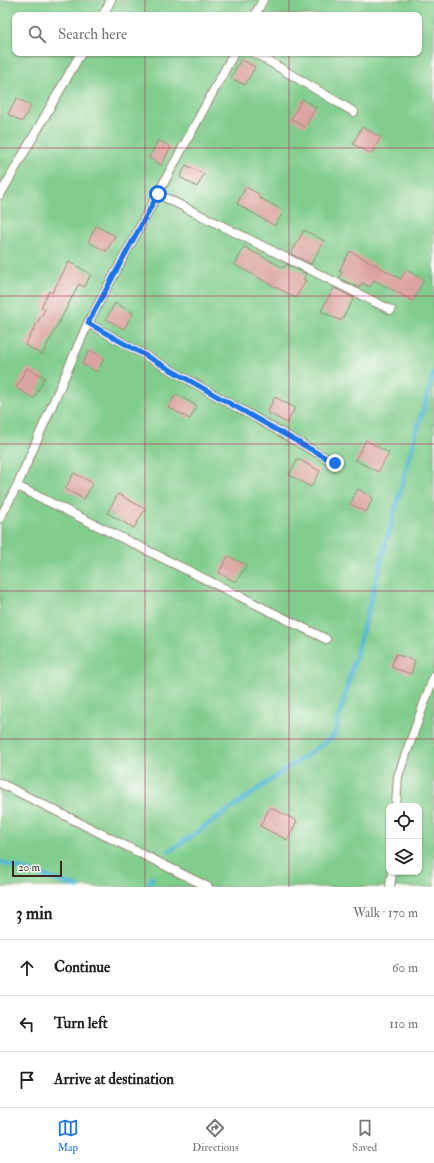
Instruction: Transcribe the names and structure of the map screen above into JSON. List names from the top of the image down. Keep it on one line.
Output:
{"scale_bar":"20 m","page":{"search":"Search here","scale":"20 m","heading":["3 min","Walk · 170 m"],"list":[["Continue","60 m"],["Turn left","110 m"],"Arrive at destination"],"nav":["Map","Directions","Saved"]}}
